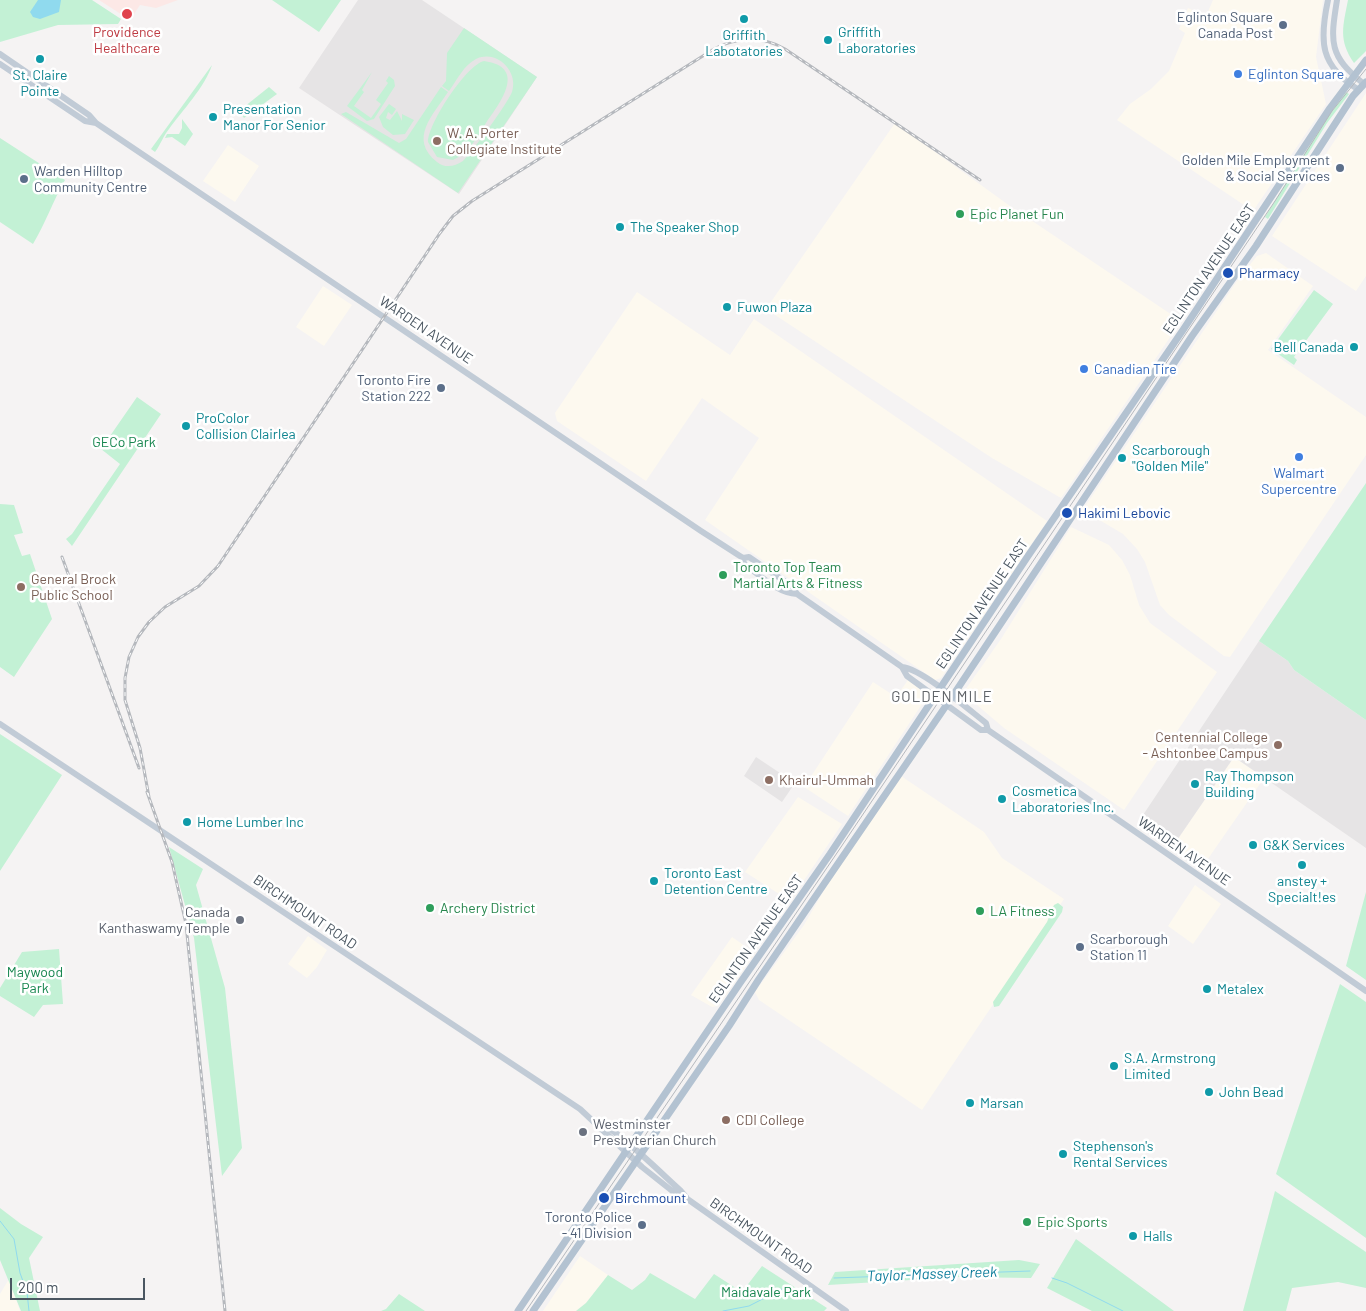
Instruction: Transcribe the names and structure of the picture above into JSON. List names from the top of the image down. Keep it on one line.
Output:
{"streets":{"main road":["EGLINTON AVENUE EAST","WARDEN AVENUE","BIRCHMOUNT ROAD"]},"crossings":[["EGLINTON AVENUE EAST","WARDEN AVENUE"],["EGLINTON AVENUE EAST","BIRCHMOUNT ROAD"]],"districts":["GOLDEN MILE"],"water":["Taylor-Massey Creek"],"parks":["GECo Park","Maywood Park","Maidavale Park"],"places":["Providence Healthcare","Griffith Labotatories","Eglinton Square Canada Post","Griffith Laboratories","St. Claire Pointe","Eglinton Square","Presentation Manor For Senior","W. A. Porter Collegiate Institute","Golden Mile Employment & Social Services","Warden Hilltop Community Centre","Epic Planet Fun","The Speaker Shop","Pharmacy","Fuwon Plaza","Bell Canada","Canadian Tire","Toronto Fire Station 222","ProColor Collision Clairlea","Walmart Supercentre","Scarborough \"Golden Mile\"","Hakimi Lebovic","Toronto Top Team Martial Arts & Fitness","General Brock Public School","Centennial College - Ashtonbee Campus","Khairul-Ummah","Ray Thompson Building","Cosmetica Laboratories Inc.","Home Lumber Inc","G&K Services","anstey + Specialt!es","Toronto East Detention Centre","Archery District","LA Fitness","Canada Kanthaswamy Temple","Scarborough Station 11","Metalex","S.A. Armstrong Limited","John Bead","Marsan","CDI College","Westminster Presbyterian Church","Stephenson's Rental Services","Birchmount","Epic Sports","Toronto Police - 41 Division","Halls"],"scale_bar":"200 m"}
